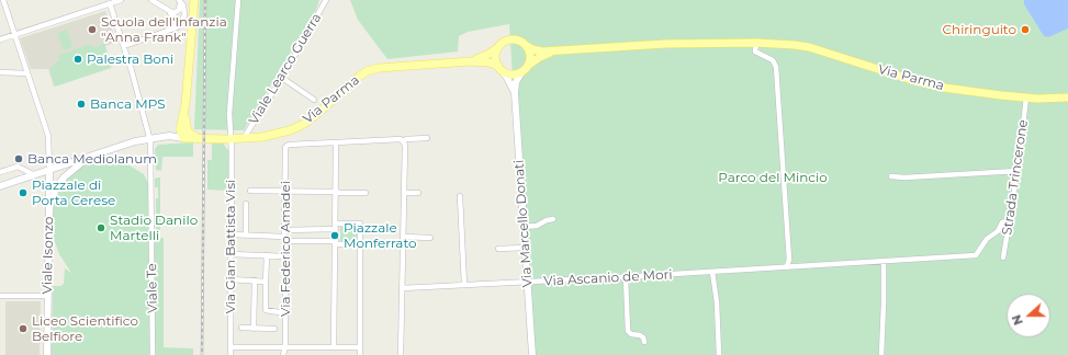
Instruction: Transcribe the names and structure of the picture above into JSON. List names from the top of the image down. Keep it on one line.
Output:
{"streets":{"main road":["Via Parma","Via Marcello Donati","Viale Isonzo"],"street":["Viale Learco Guerra","Strada Trincerone","Via Gian Battista Visi","Via Federico Amadei","Via Ascanio de Mori","Viale Te"]},"crossings":[["Viale Learco Guerra","Via Parma"],["Via Parma","Strada Trincerone"],["Via Parma","Via Marcello Donati"],["Via Parma","Via Gian Battista Visi"],["Strada Trincerone","Via Ascanio de Mori"],["Via Marcello Donati","Via Ascanio de Mori"]],"parks":["Parco del Mincio"],"places":["Scuola dell'Infanzia \"Anna Frank\"","Chiringuito","Palestra Boni","Banca MPS","Banca Mediolanum","Piazzale di Porta Cerese","Stadio Danilo Martelli","Piazzale Monferrato","Liceo Scientifico Belfiore"],"north":"left"}
